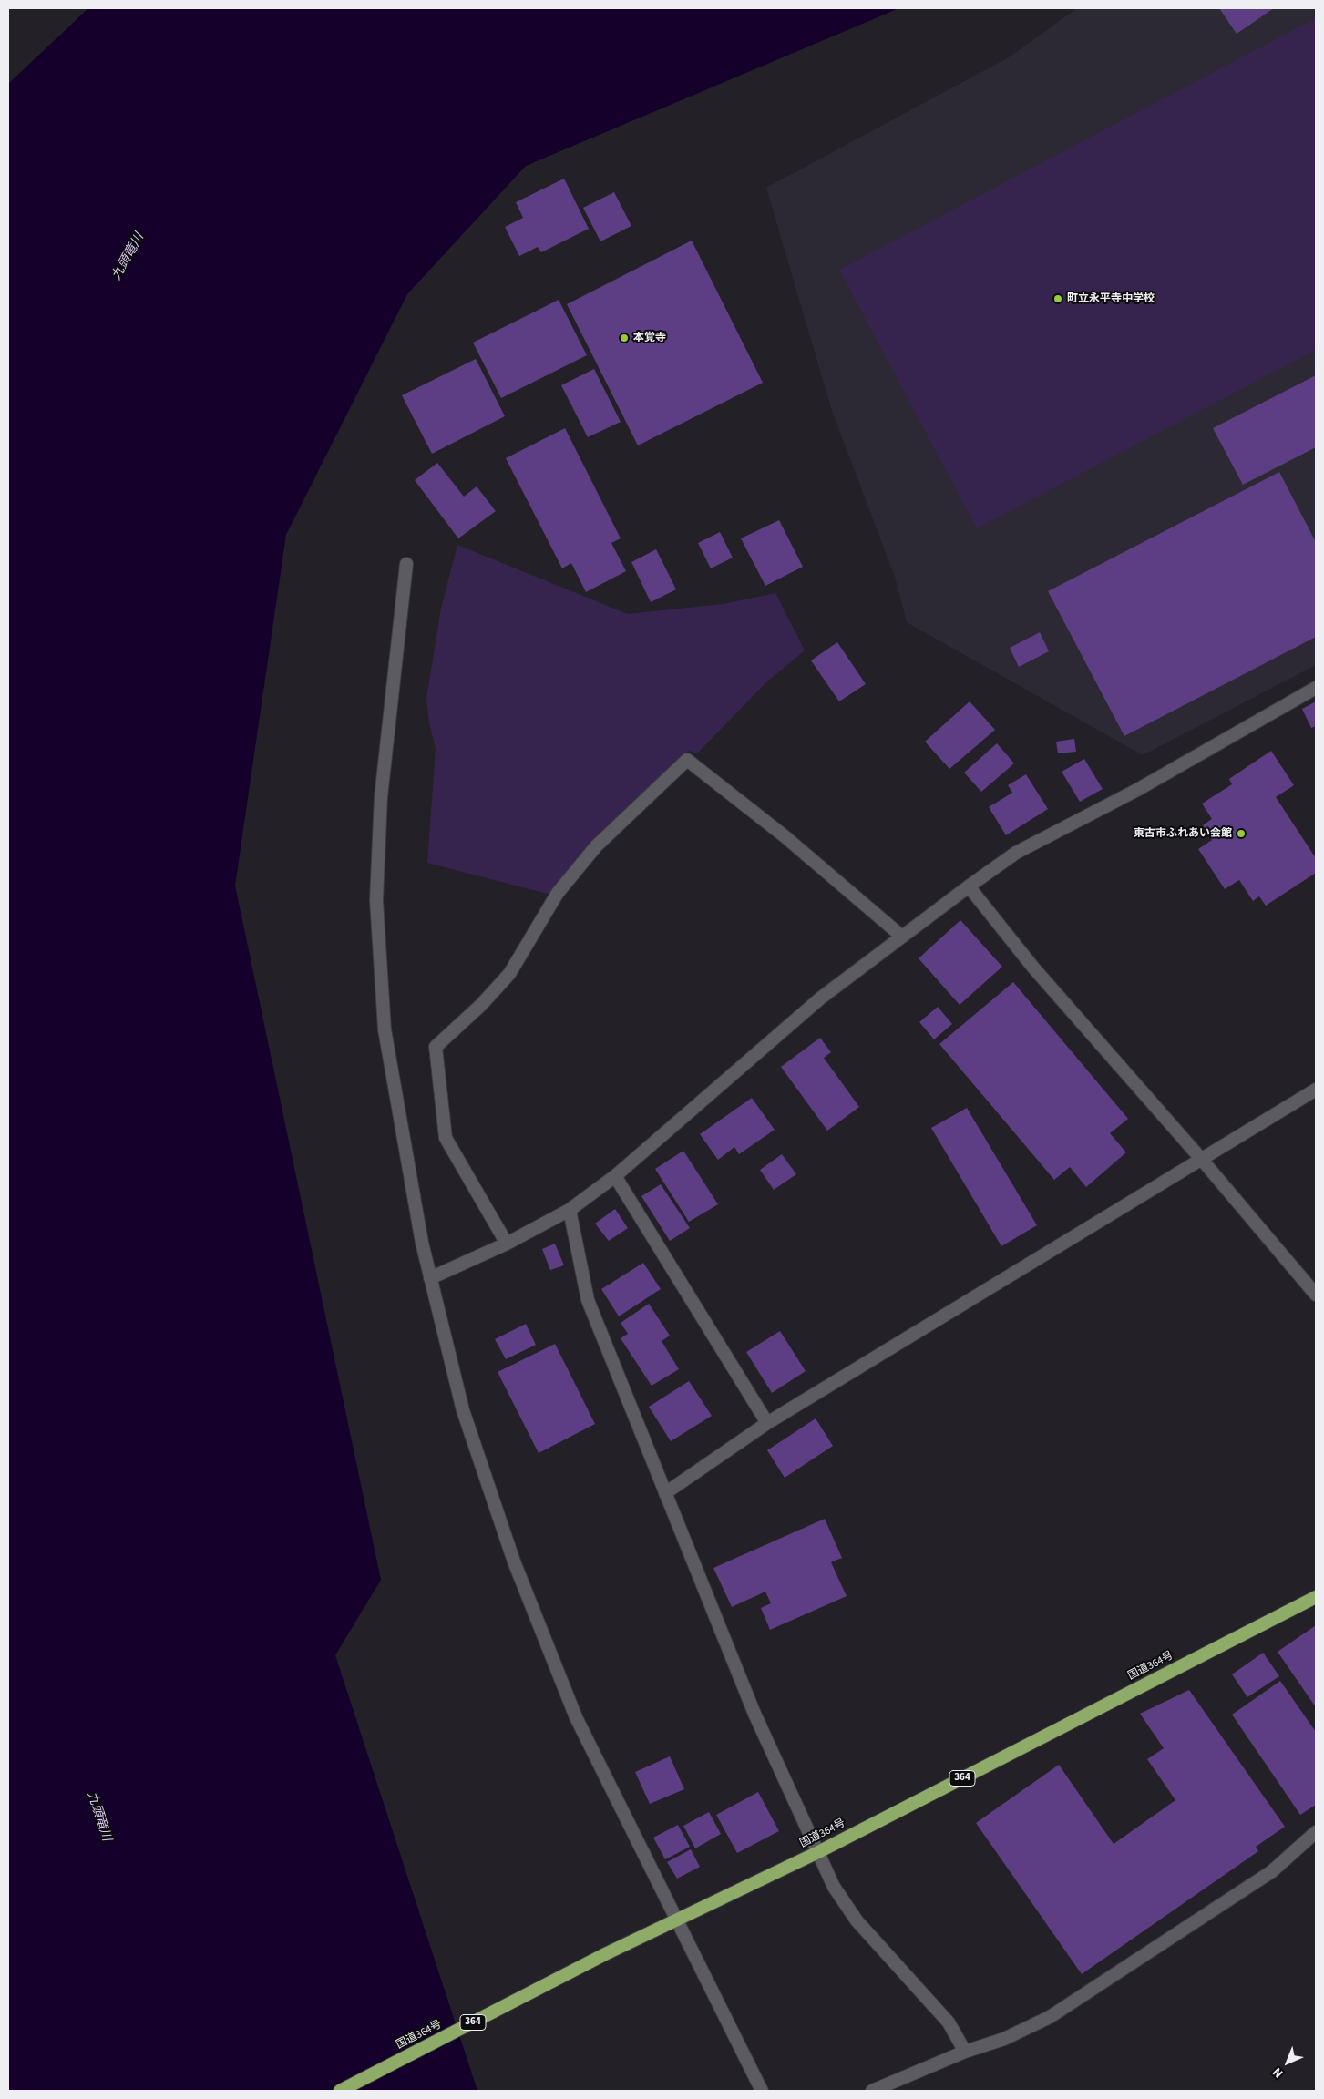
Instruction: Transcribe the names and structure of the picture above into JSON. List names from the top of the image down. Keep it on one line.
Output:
{"streets":{"highway":["国道364号","364"]},"water":["九頭竜川"],"places":["町立永平寺中学校","本覚寺","東古市ふれあい会館"],"north":"bottom left"}
